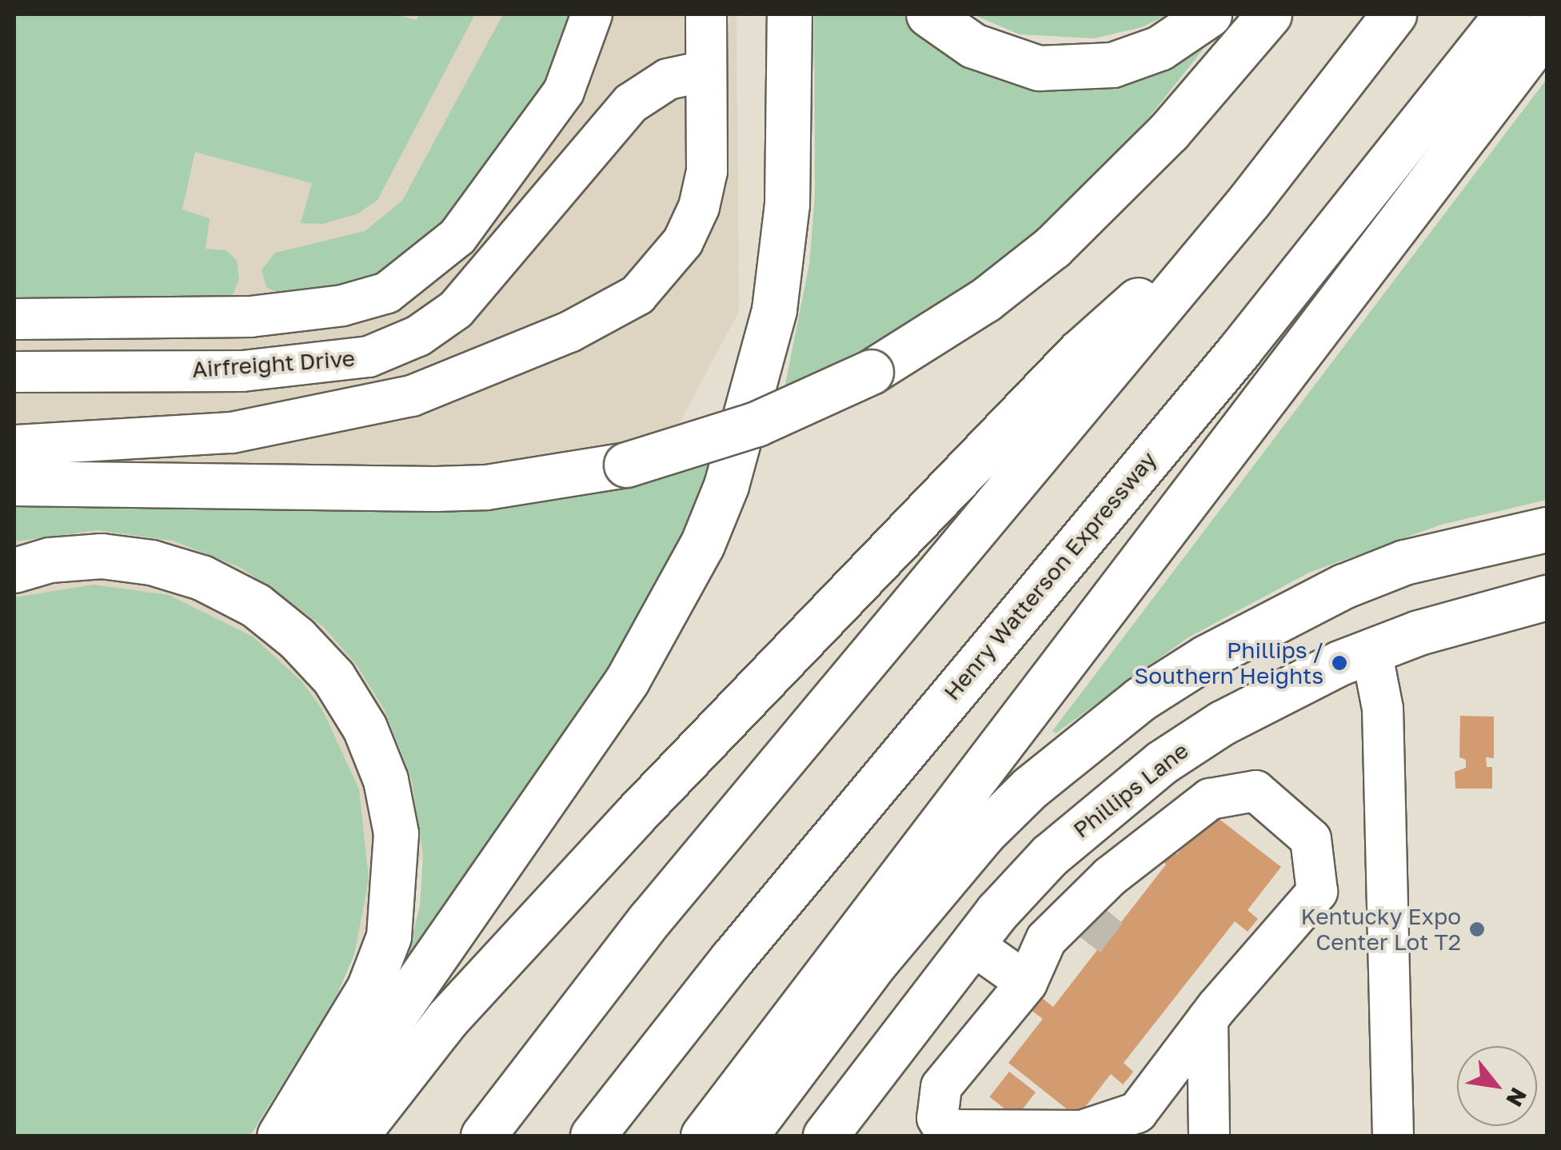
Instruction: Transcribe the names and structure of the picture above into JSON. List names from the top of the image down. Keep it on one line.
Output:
{"streets":{"main road":["Henry Watterson Expressway","Phillips Lane"],"street":["Airfreight Drive"]},"places":["Phillips / Southern Heights","Kentucky Expo Center Lot T2"],"north":"bottom right"}
